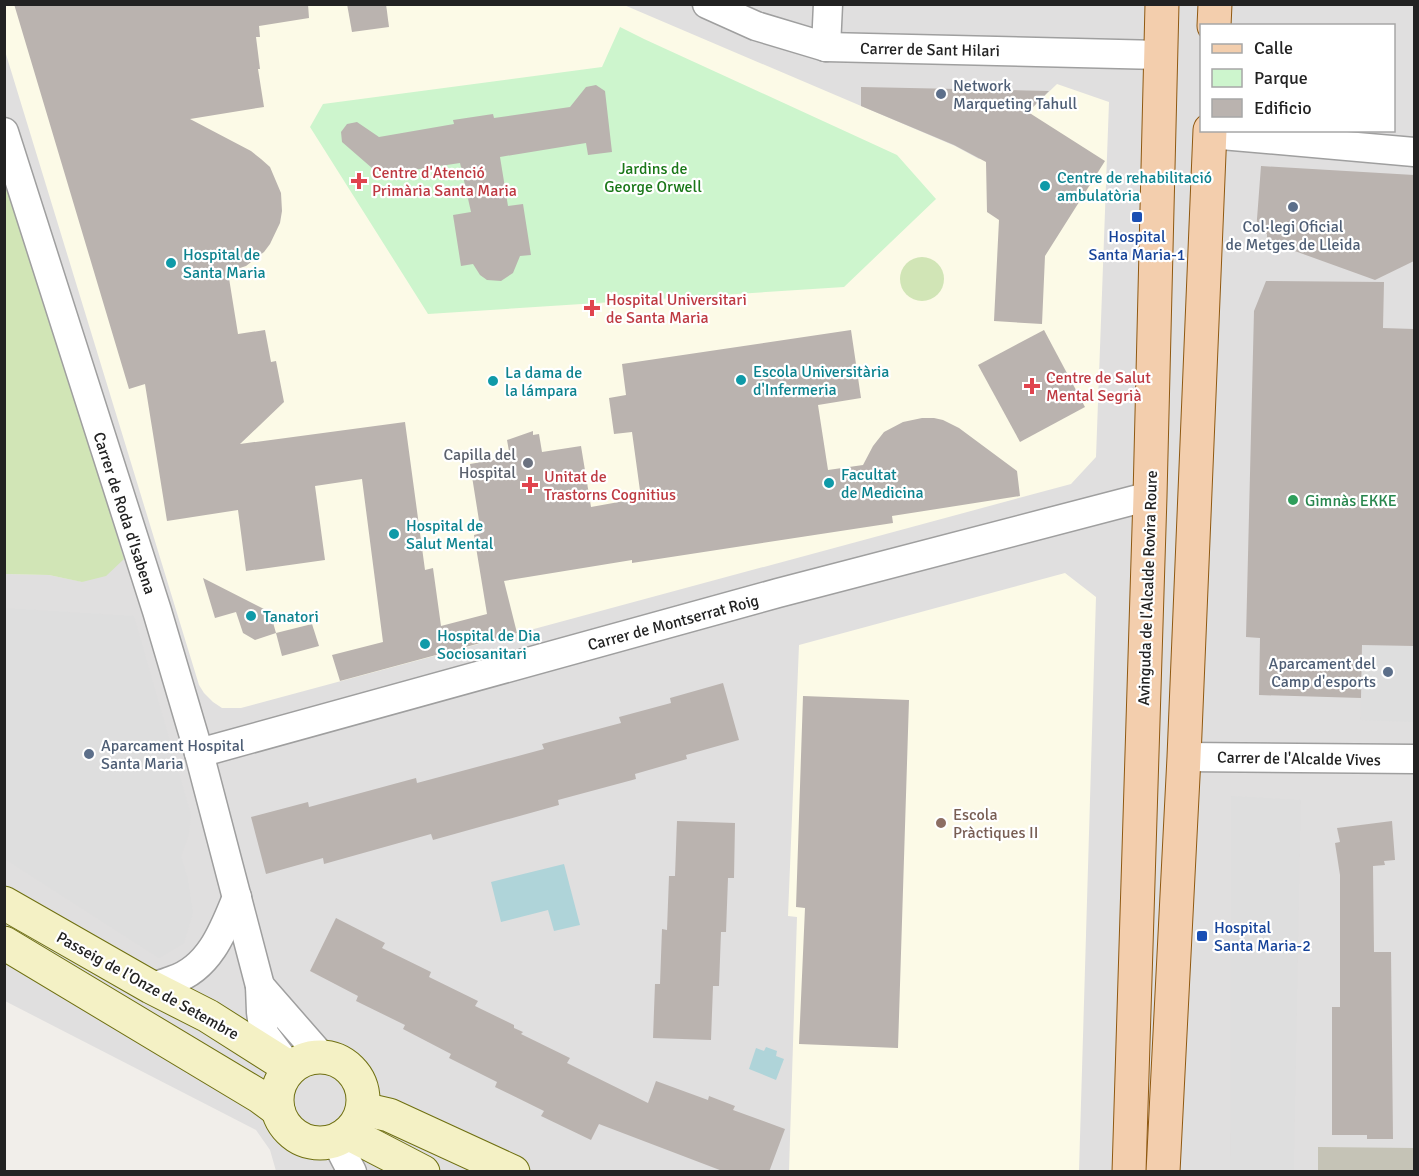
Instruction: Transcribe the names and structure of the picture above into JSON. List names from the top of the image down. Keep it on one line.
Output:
{"streets":{"main road":["Avinguda de l'Alcalde Rovira Roure"],"street":["Carrer de Sant Hilari","Carrer de Roda d'Isabena","Carrer de Montserrat Roig","Carrer de l'Alcalde Vives","Passeig de l'Onze de Setembre"]},"crossings":[["Carrer de Sant Hilari","Avinguda de l'Alcalde Rovira Roure"],["Carrer de Roda d'Isabena","Carrer de Montserrat Roig"],["Carrer de Roda d'Isabena","Passeig de l'Onze de Setembre"],["Avinguda de l'Alcalde Rovira Roure","Carrer de Montserrat Roig"]],"parks":["Jardins de George Orwell"],"places":{"other":["Network Marqueting Tahull","Centre de rehabilitació ambulatòria","Col·legi Oficial de Metges de Lleida","Hospital de Santa Maria","Escola Universitària d'Infermeria","La dama de la lámpara","Capilla del Hospital","Facultat de Medicina","Gimnàs EKKE","Hospital de Salut Mental","Tanatori","Hospital de Dia Sociosanitari","Aparcament del Camp d'esports","Aparcament Hospital Santa Maria","Escola Pràctiques II"],"health":["Centre d'Atenció Primària Santa Maria","Hospital Universitari de Santa Maria","Centre de Salut Mental Segrià","Unitat de Trastorns Cognitius"],"transit":["Hospital Santa Maria-1","Hospital Santa Maria-2"]},"legend":["Calle","Parque","Edificio"]}
